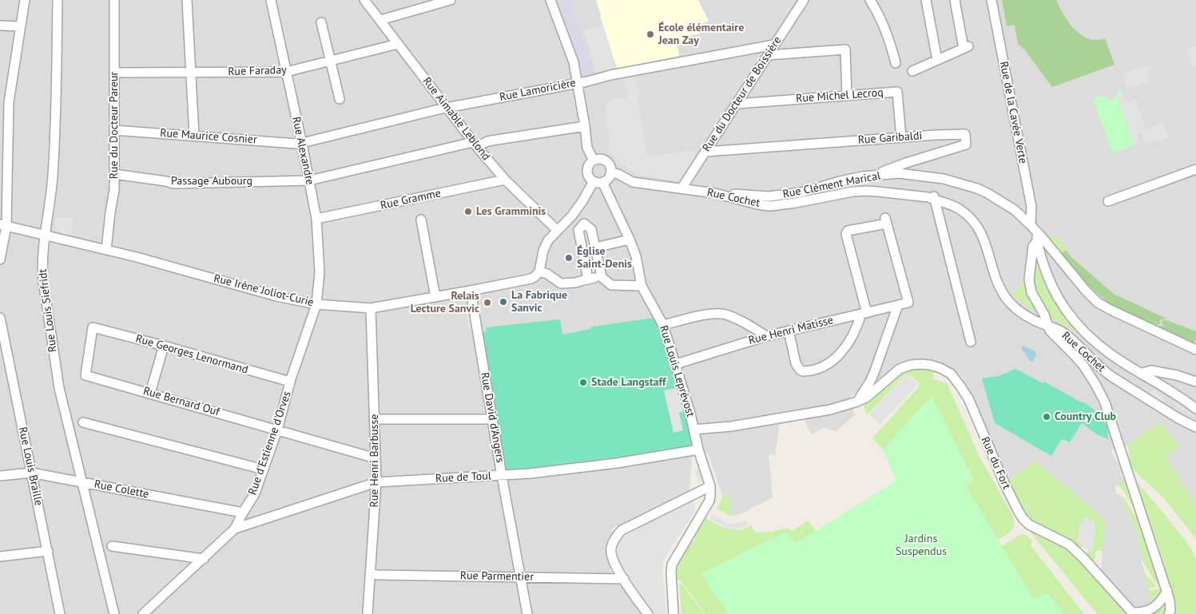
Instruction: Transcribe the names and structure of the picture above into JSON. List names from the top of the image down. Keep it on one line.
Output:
{"streets":{"street":["Rue Faraday","Rue Lamoricière","Rue du Docteur de Boissière","Rue Michel Lecroq","Rue de la Cavée Verte","Rue Aimable Leblond","Rue du Docteur Pareur","Rue Maurice Cosnier","Rue Garibaldi","Rue Alexandre","Passage Aubourg","Rue Clément Marical","Rue Cochet","Rue Gramme","Rue Irène Joliot-Curie","Rue Louis Siefridt","Rue Henri Matisse","Rue Georges Lenormand","Rue Louis Leprévost","Rue Bernard Ouf","Rue David d'Angers","Rue d'Estienne d'Orves","Rue Henri Barbusse","Rue du Fort","Rue Louis Braille","Rue de Toul","Rue Colette","Rue Parmentier"]},"crossings":[["Rue Faraday","Rue Aimable Leblond"],["Rue Faraday","Rue du Docteur Pareur"],["Rue Faraday","Rue Alexandre"],["Rue Lamoricière","Rue du Docteur de Boissière"],["Rue Lamoricière","Rue Aimable Leblond"],["Rue Lamoricière","Rue Maurice Cosnier"],["Rue Lamoricière","Rue Alexandre"],["Rue du Docteur de Boissière","Rue Michel Lecroq"],["Rue du Docteur de Boissière","Rue Garibaldi"],["Rue du Docteur de Boissière","Rue Cochet"],["Rue Michel Lecroq","Rue Garibaldi"],["Rue de la Cavée Verte","Rue Clément Marical"],["Rue Aimable Leblond","Passage Aubourg"],["Rue Aimable Leblond","Rue Gramme"],["Rue du Docteur Pareur","Rue Maurice Cosnier"],["Rue du Docteur Pareur","Passage Aubourg"],["Rue du Docteur Pareur","Rue Irène Joliot-Curie"],["Rue Maurice Cosnier","Rue Alexandre"],["Rue Garibaldi","Rue Clément Marical"],["Rue Alexandre","Passage Aubourg"],["Rue Alexandre","Rue Gramme"],["Rue Alexandre","Rue Irène Joliot-Curie"],["Rue Alexandre","Rue d'Estienne d'Orves"],["Rue Clément Marical","Rue Cochet"],["Rue Cochet","Rue Louis Leprévost"],["Rue Irène Joliot-Curie","Rue Louis Siefridt"],["Rue Irène Joliot-Curie","Rue David d'Angers"],["Rue Irène Joliot-Curie","Rue d'Estienne d'Orves"],["Rue Irène Joliot-Curie","Rue Henri Barbusse"],["Rue Louis Siefridt","Rue Colette"],["Rue Henri Matisse","Rue Louis Leprévost"],["Rue Georges Lenormand","Rue Bernard Ouf"],["Rue Georges Lenormand","Rue d'Estienne d'Orves"],["Rue Louis Leprévost","Rue du Fort"],["Rue Louis Leprévost","Rue de Toul"],["Rue Bernard Ouf","Rue d'Estienne d'Orves"],["Rue Bernard Ouf","Rue Henri Barbusse"],["Rue David d'Angers","Rue de Toul"],["Rue David d'Angers","Rue Parmentier"],["Rue d'Estienne d'Orves","Rue de Toul"],["Rue d'Estienne d'Orves","Rue Colette"],["Rue Henri Barbusse","Rue de Toul"],["Rue Henri Barbusse","Rue Parmentier"],["Rue Louis Braille","Rue Colette"]],"parks":["Jardins Suspendus"],"places":["École élémentaire Jean Zay","Les Gramminis","Église Saint-Denis","La Fabrique Sanvic","Relais Lecture Sanvic","Stade Langstaff","Country Club"]}
